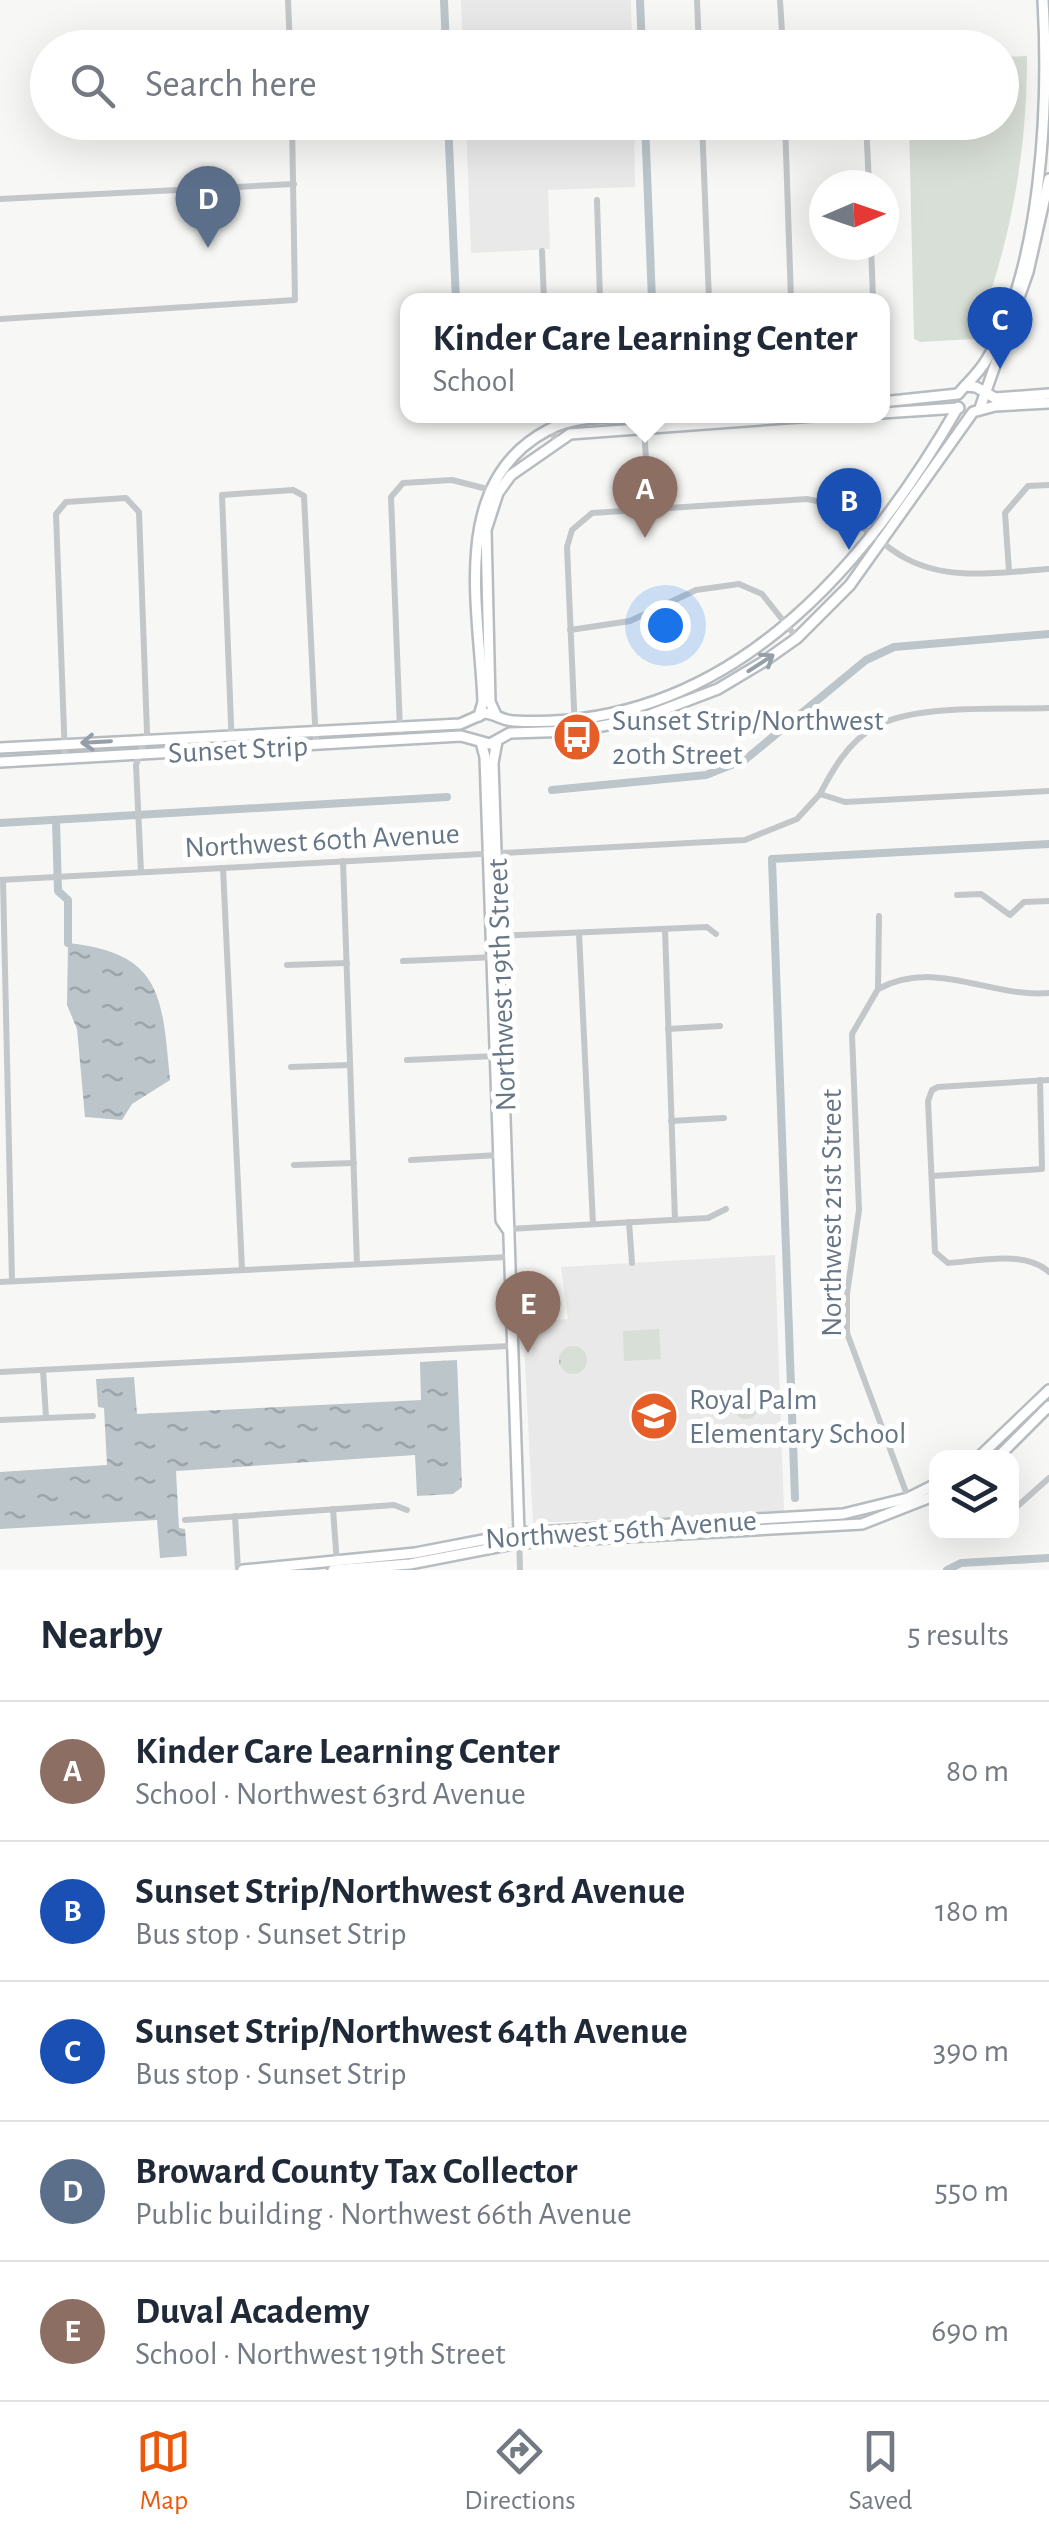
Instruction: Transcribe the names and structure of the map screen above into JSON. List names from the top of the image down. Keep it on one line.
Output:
{"streets":{"street":["Sunset Strip","Northwest 60th Avenue","Northwest 19th Street","Northwest 21st Street","Northwest 56th Avenue"]},"crossings":[["Sunset Strip","Northwest 19th Street"],["Northwest 60th Avenue","Northwest 19th Street"],["Northwest 19th Street","Northwest 56th Avenue"],["Northwest 21st Street","Northwest 56th Avenue"]],"places":{"bus stop":["Sunset Strip/Northwest 20th Street"],"school or university":["Royal Palm Elementary School"]},"north":"right","page":{"search":"Search here","pins":["D","C","A","B","E"],"popup":["Kinder Care Learning Center","School"],"heading":["Nearby","5 results"],"list":[{"mark":"A","name":"Kinder Care Learning Center","note":"School · Northwest 63rd Avenue","value":"80 m"},{"mark":"B","name":"Sunset Strip/Northwest 63rd Avenue","note":"Bus stop · Sunset Strip","value":"180 m"},{"mark":"C","name":"Sunset Strip/Northwest 64th Avenue","note":"Bus stop · Sunset Strip","value":"390 m"},{"mark":"D","name":"Broward County Tax Collector","note":"Public building · Northwest 66th Avenue","value":"550 m"},{"mark":"E","name":"Duval Academy","note":"School · Northwest 19th Street","value":"690 m"}],"nav":["Map","Directions","Saved"]}}
